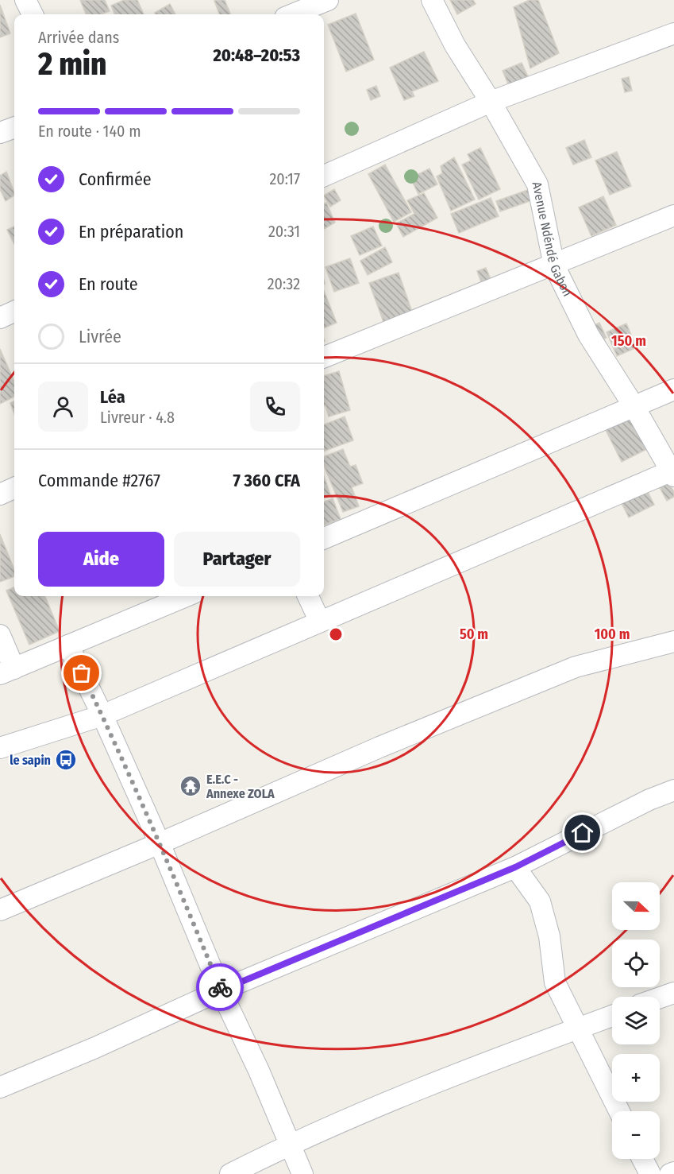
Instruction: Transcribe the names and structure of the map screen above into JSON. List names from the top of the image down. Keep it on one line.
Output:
{"streets":{"street":["Avenue Ndéndé Gabon"]},"places":{"bus stop":["le sapin"],"temple":["E.E.C - Annexe ZOLA"]},"north":"right","page":{"heading":["2 min","Arrivée dans","20:48–20:53"],"panel":["Léa","Livreur · 4.8","Commande #2767","7 360 CFA"],"bar":"En route · 140 m","list":[["Confirmée","20:17"],["En préparation","20:31"],["En route","20:32"],"Livrée"],"buttons":["Aide","Partager"],"map_buttons":["+","−"]},"rings":["150 m","50 m","100 m"]}
